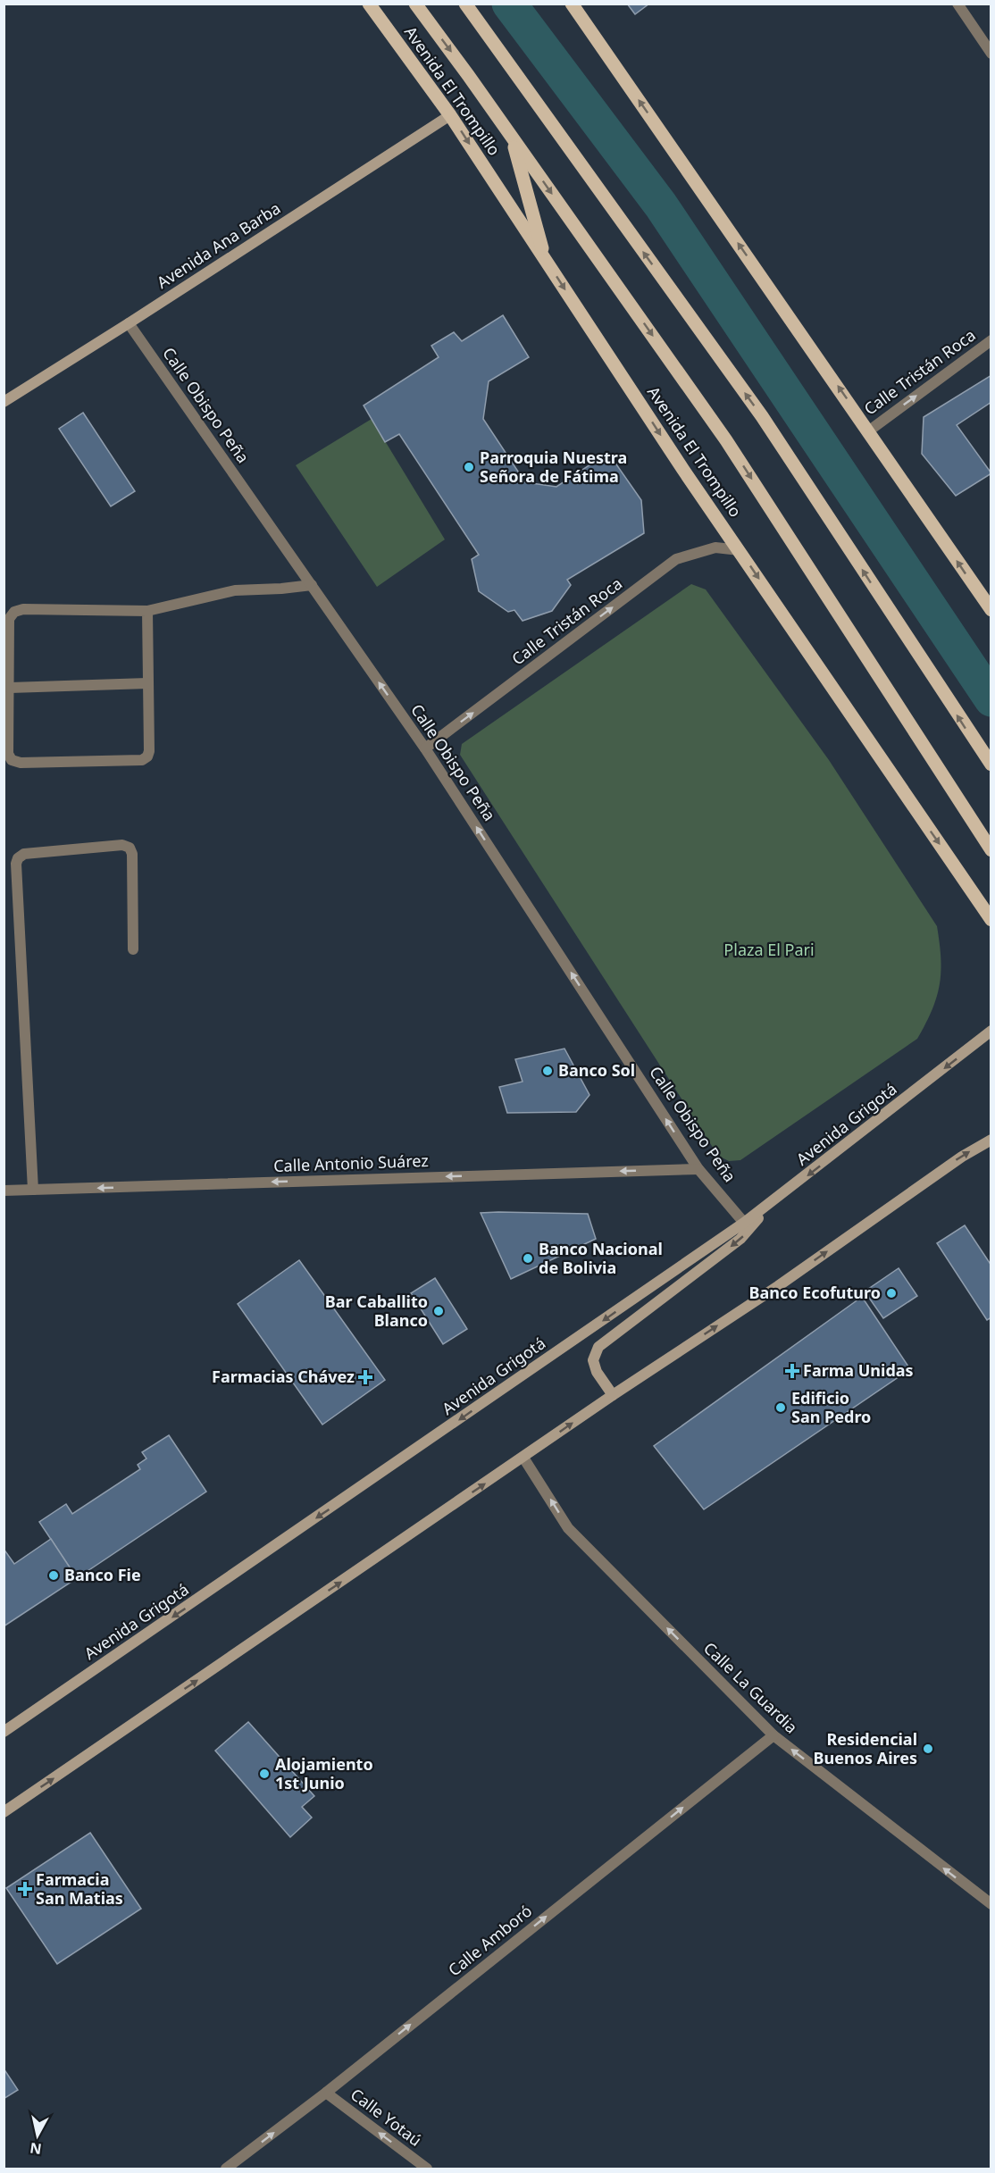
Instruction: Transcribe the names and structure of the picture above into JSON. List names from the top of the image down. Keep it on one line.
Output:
{"streets":{"main road":["Avenida El Trompillo","Avenida Ana Barba","Avenida Grigotá"],"street":["Calle Tristán Roca","Calle Obispo Peña","Calle Antonio Suárez","Calle La Guardia","Calle Amboró","Calle Yotaú"]},"crossings":[["Avenida El Trompillo","Avenida Ana Barba"],["Avenida El Trompillo","Calle Tristán Roca"],["Avenida Ana Barba","Calle Obispo Peña"],["Calle Tristán Roca","Calle Obispo Peña"],["Calle Obispo Peña","Avenida Grigotá"],["Calle Obispo Peña","Calle Antonio Suárez"],["Calle La Guardia","Calle Amboró"],["Calle Amboró","Calle Yotaú"]],"one_way":["Calle Tristán Roca","Calle Obispo Peña","Calle Antonio Suárez","Calle La Guardia","Calle Amboró","Calle Yotaú"],"parks":["Plaza El Pari"],"places":{"other":["Parroquia Nuestra Señora de Fátima","Banco Sol","Banco Nacional de Bolivia","Banco Ecofuturo","Bar Caballito Blanco","Edificio San Pedro","Banco Fie","Residencial Buenos Aires","Alojamiento 1st Junio"],"health":["Farma Unidas","Farmacias Chávez","Farmacia San Matias"]},"north":"bottom"}
